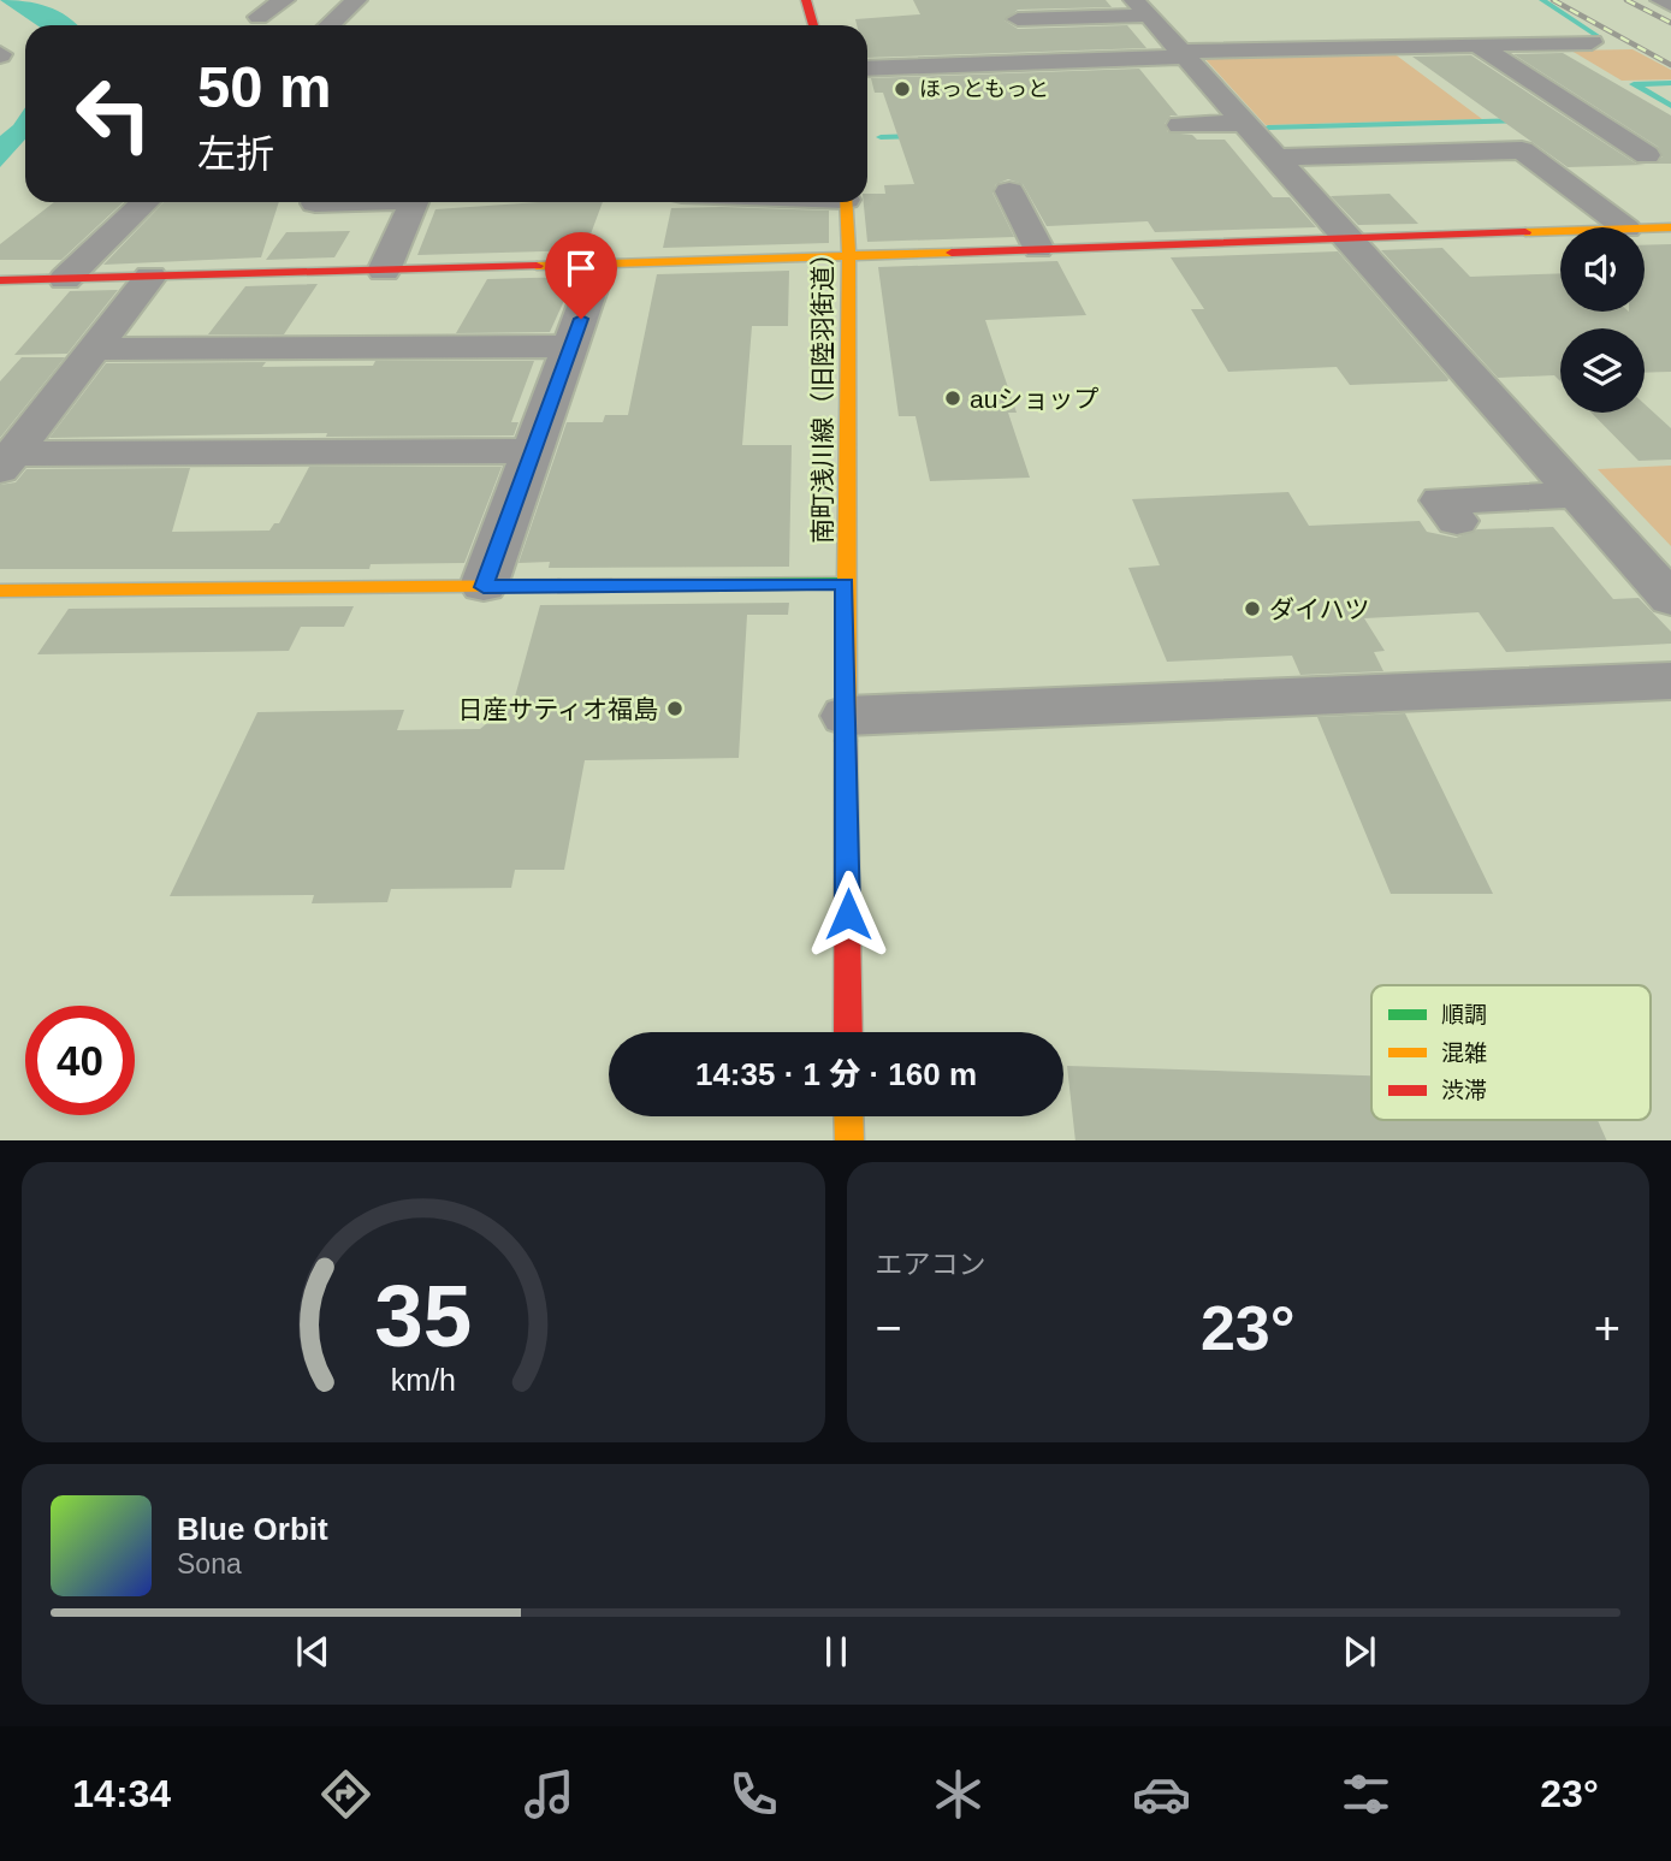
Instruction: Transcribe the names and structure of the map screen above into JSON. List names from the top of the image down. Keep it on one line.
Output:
{"streets":{"street":["南町浅川線（旧陸羽街道）"]},"places":["ほっともっと","auショップ","ダイハツ","日産サティオ福島"],"legend":["順調","混雑","渋滞"],"page":{"turn":["50 m","左折"],"limit":"40","trip":"14:35 · 1 分 · 160 m","tile":"エアコン","heat":["−","23°","+"],"song":["Blue Orbit","Sona"],"tabs":["14:34","23°"],"gauge":["35","km/h"]}}
